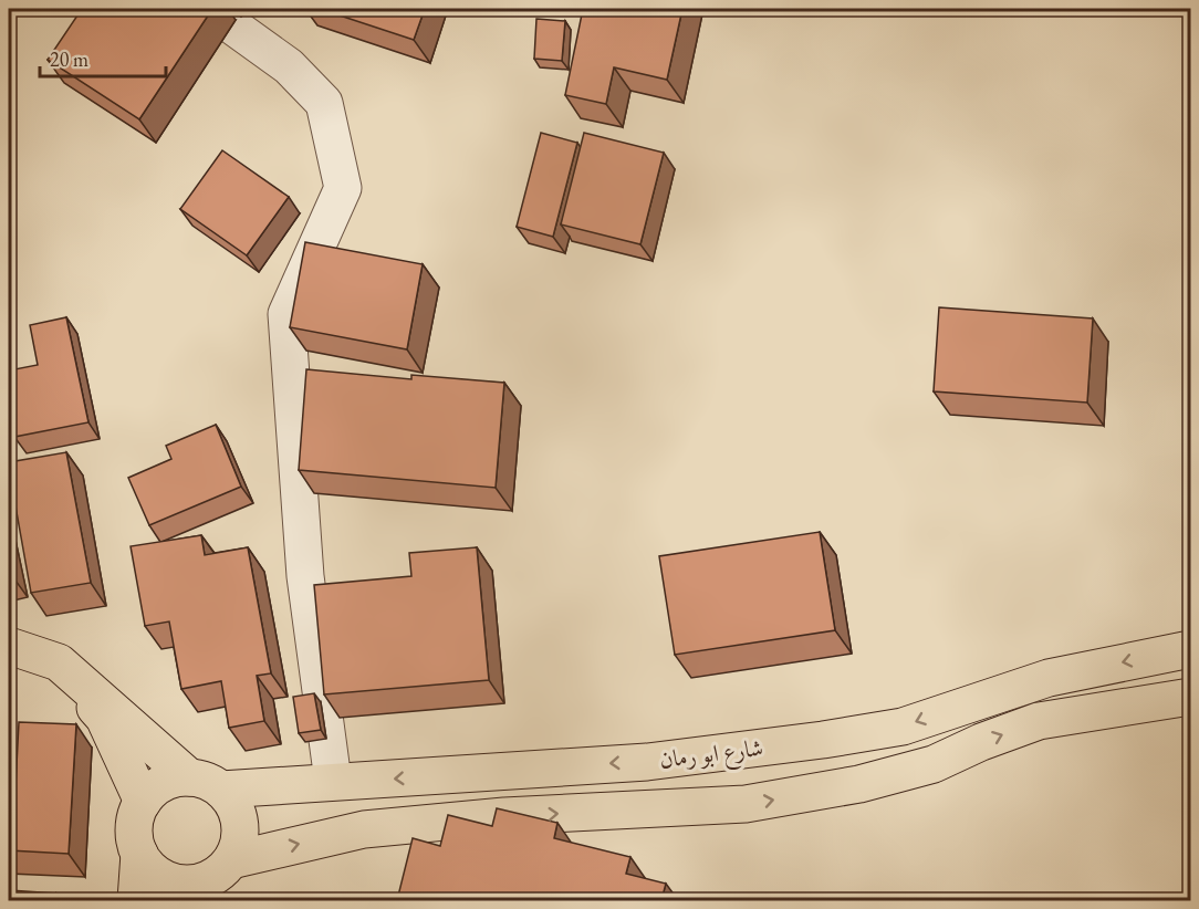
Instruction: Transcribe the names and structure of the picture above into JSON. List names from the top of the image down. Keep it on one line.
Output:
{"streets":{"main road":["شارع ابو رمان"]},"scale_bar":"20 m"}
